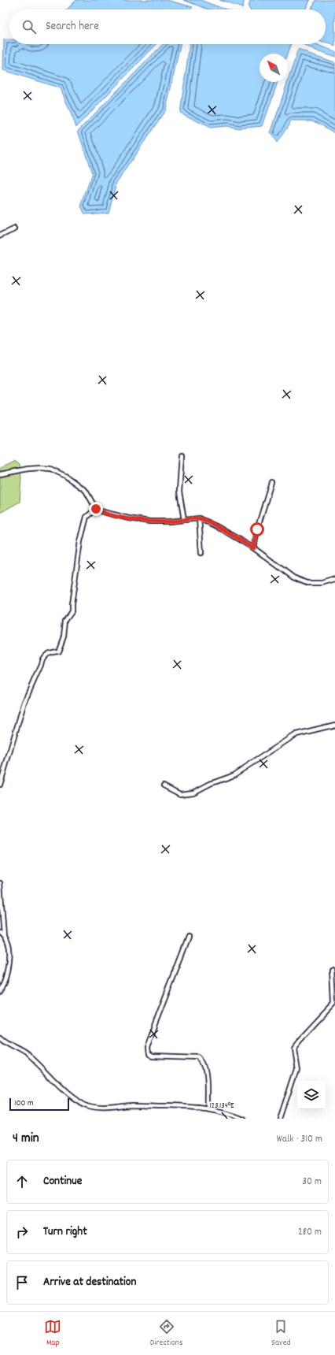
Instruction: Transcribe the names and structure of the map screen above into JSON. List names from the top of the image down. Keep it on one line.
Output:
{"scale_bar":"100 m","north":"top left","page":{"search":"Search here","scale":"100 m","heading":["4 min","Walk · 310 m"],"list":[["Continue","30 m"],["Turn right","280 m"],"Arrive at destination"],"nav":["Map","Directions","Saved"]},"coordinates":["123.134°E"]}
